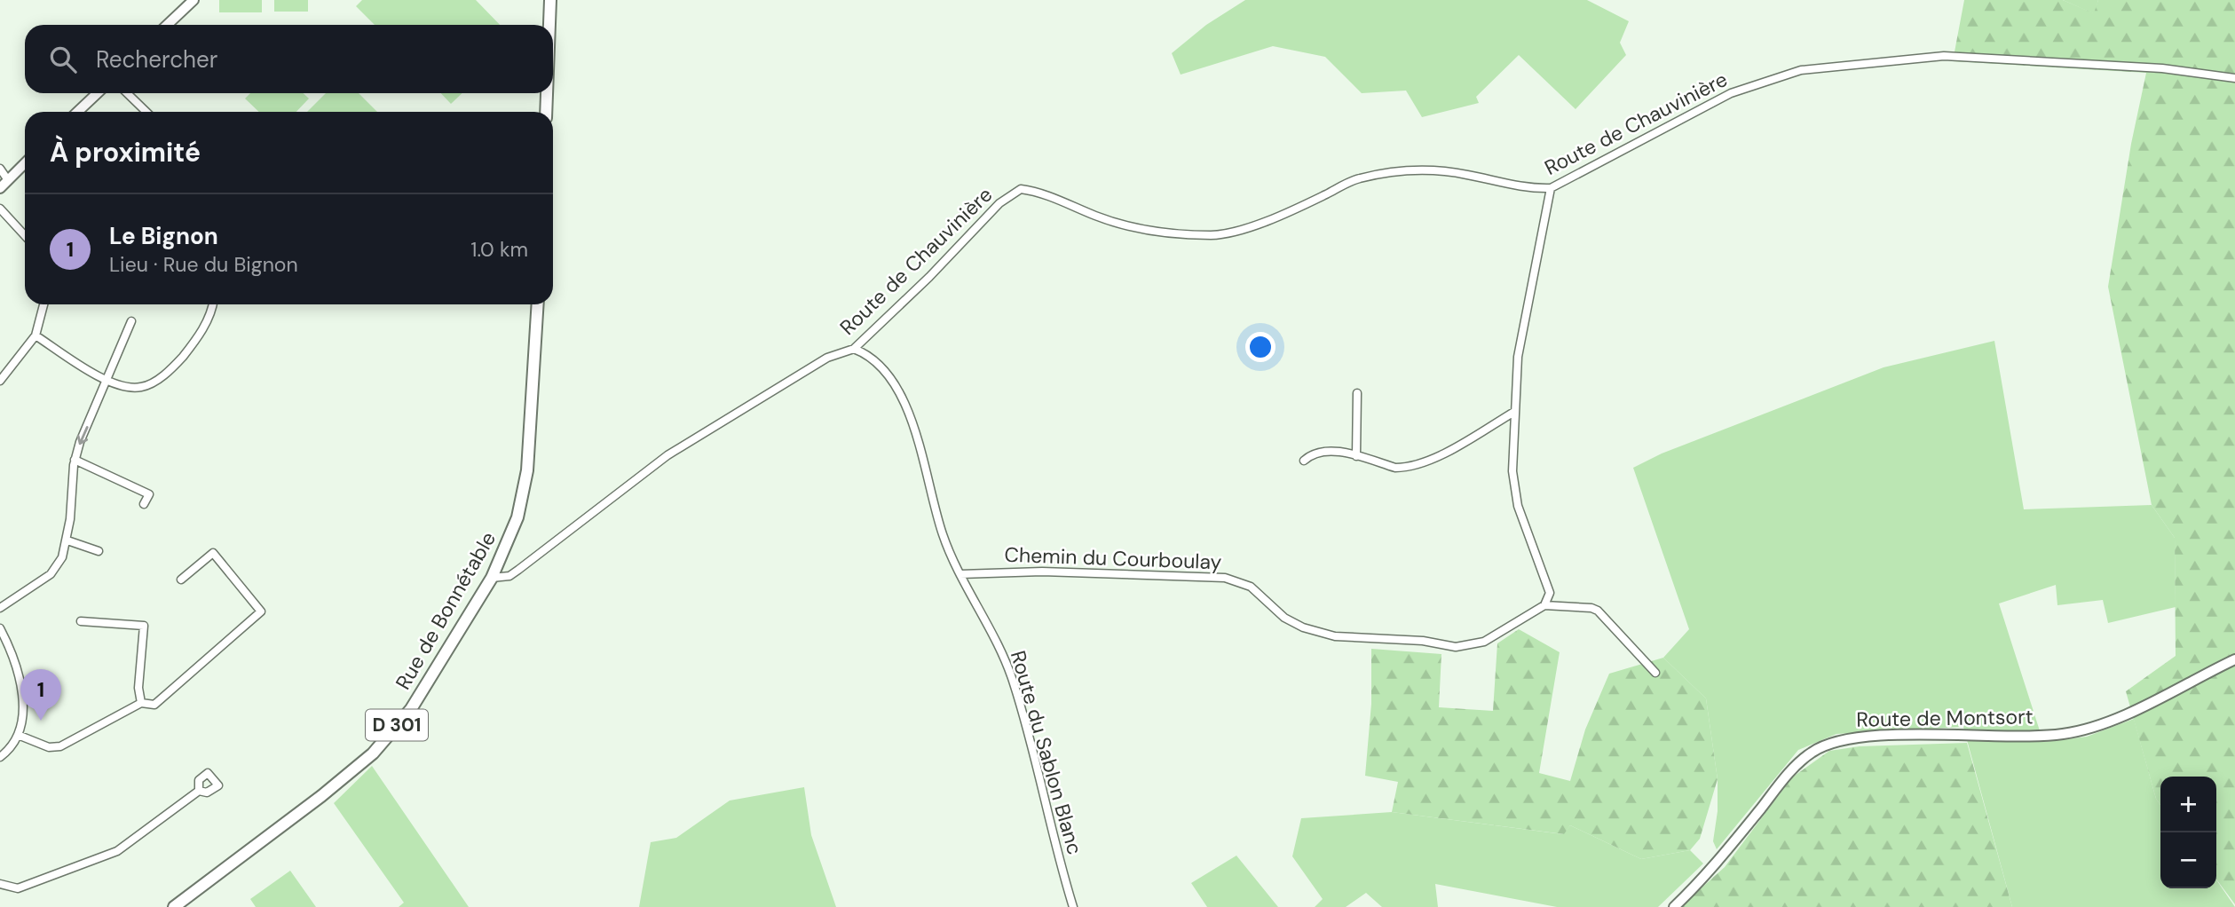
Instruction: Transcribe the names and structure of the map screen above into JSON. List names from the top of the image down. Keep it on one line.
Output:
{"streets":{"main road":["Rue de Bonnétable","D 301"],"street":["Route de Chauvinière","Chemin du Courboulay","Route de Montsort","Route du Sablon Blanc"]},"crossings":[["Route de Chauvinière","Rue de Bonnétable"],["Route de Chauvinière","Route du Sablon Blanc"],["Chemin du Courboulay","Route du Sablon Blanc"]],"page":{"search":"Rechercher","heading":"À proximité","list":[{"mark":"1","name":"Le Bignon","note":"Lieu · Rue du Bignon","value":"1.0 km"}],"pins":"1","map_buttons":["+","−"]}}
